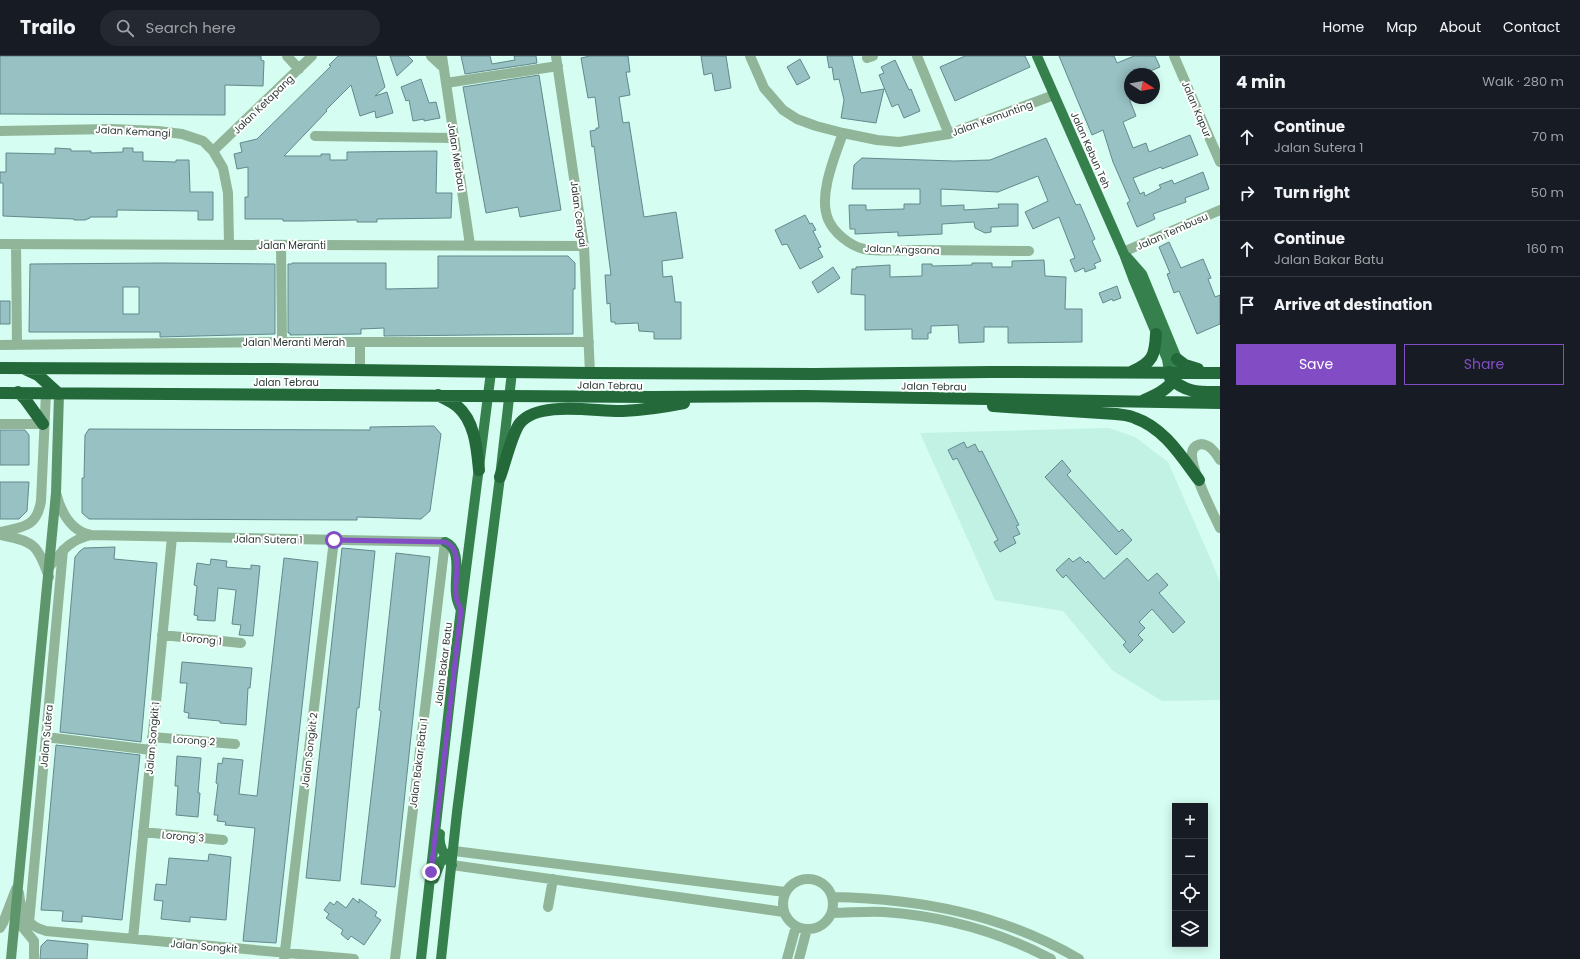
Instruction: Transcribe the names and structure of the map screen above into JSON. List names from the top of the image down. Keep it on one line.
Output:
{"streets":{"highway":["Jalan Tebrau"],"main road":["Jalan Kebun Teh","Jalan Bakar Batu"],"street":["Jalan Ketapang","Jalan Kapur","Jalan Kemunting","Jalan Kemangi","Jalan Merbau","Jalan Cengai","Jalan Tembusu","Jalan Meranti","Jalan Angsana","Jalan Meranti Merah","Jalan Sutera 1","Lorong 1","Jalan Sutera","Jalan Songkit 1","Lorong 2","Jalan Songkit 2","Jalan Bakar Batu 1","Lorong 3","Jalan Songkit"]},"crossings":[["Jalan Ketapang","Jalan Kemangi"],["Jalan Kemunting","Jalan Kebun Teh"],["Jalan Kemunting","Jalan Angsana"],["Jalan Kemangi","Jalan Meranti"],["Jalan Kebun Teh","Jalan Tembusu"],["Jalan Kebun Teh","Jalan Tebrau"],["Jalan Merbau","Jalan Meranti"],["Jalan Cengai","Jalan Meranti"],["Jalan Cengai","Jalan Meranti Merah"],["Jalan Cengai","Jalan Tebrau"],["Jalan Tebrau","Jalan Bakar Batu"],["Jalan Tebrau","Jalan Sutera"],["Jalan Sutera 1","Jalan Sutera"],["Jalan Sutera 1","Jalan Songkit 1"],["Jalan Sutera 1","Jalan Songkit 2"],["Jalan Sutera 1","Jalan Bakar Batu 1"],["Lorong 1","Jalan Songkit 1"],["Jalan Sutera","Jalan Songkit"],["Jalan Songkit 1","Lorong 2"],["Jalan Songkit 1","Lorong 3"],["Jalan Songkit 1","Jalan Songkit"],["Jalan Songkit 2","Jalan Songkit"]],"north":"right","page":{"header":"Trailo","search":"Search here","nav":["Home","Map","About","Contact"],"heading":["4 min","Walk · 280 m"],"list":[["Continue","Jalan Sutera 1","70 m"],["Turn right","50 m"],["Continue","Jalan Bakar Batu","160 m"],"Arrive at destination"],"buttons":["Save","Share"],"map_buttons":["+","−"]}}
